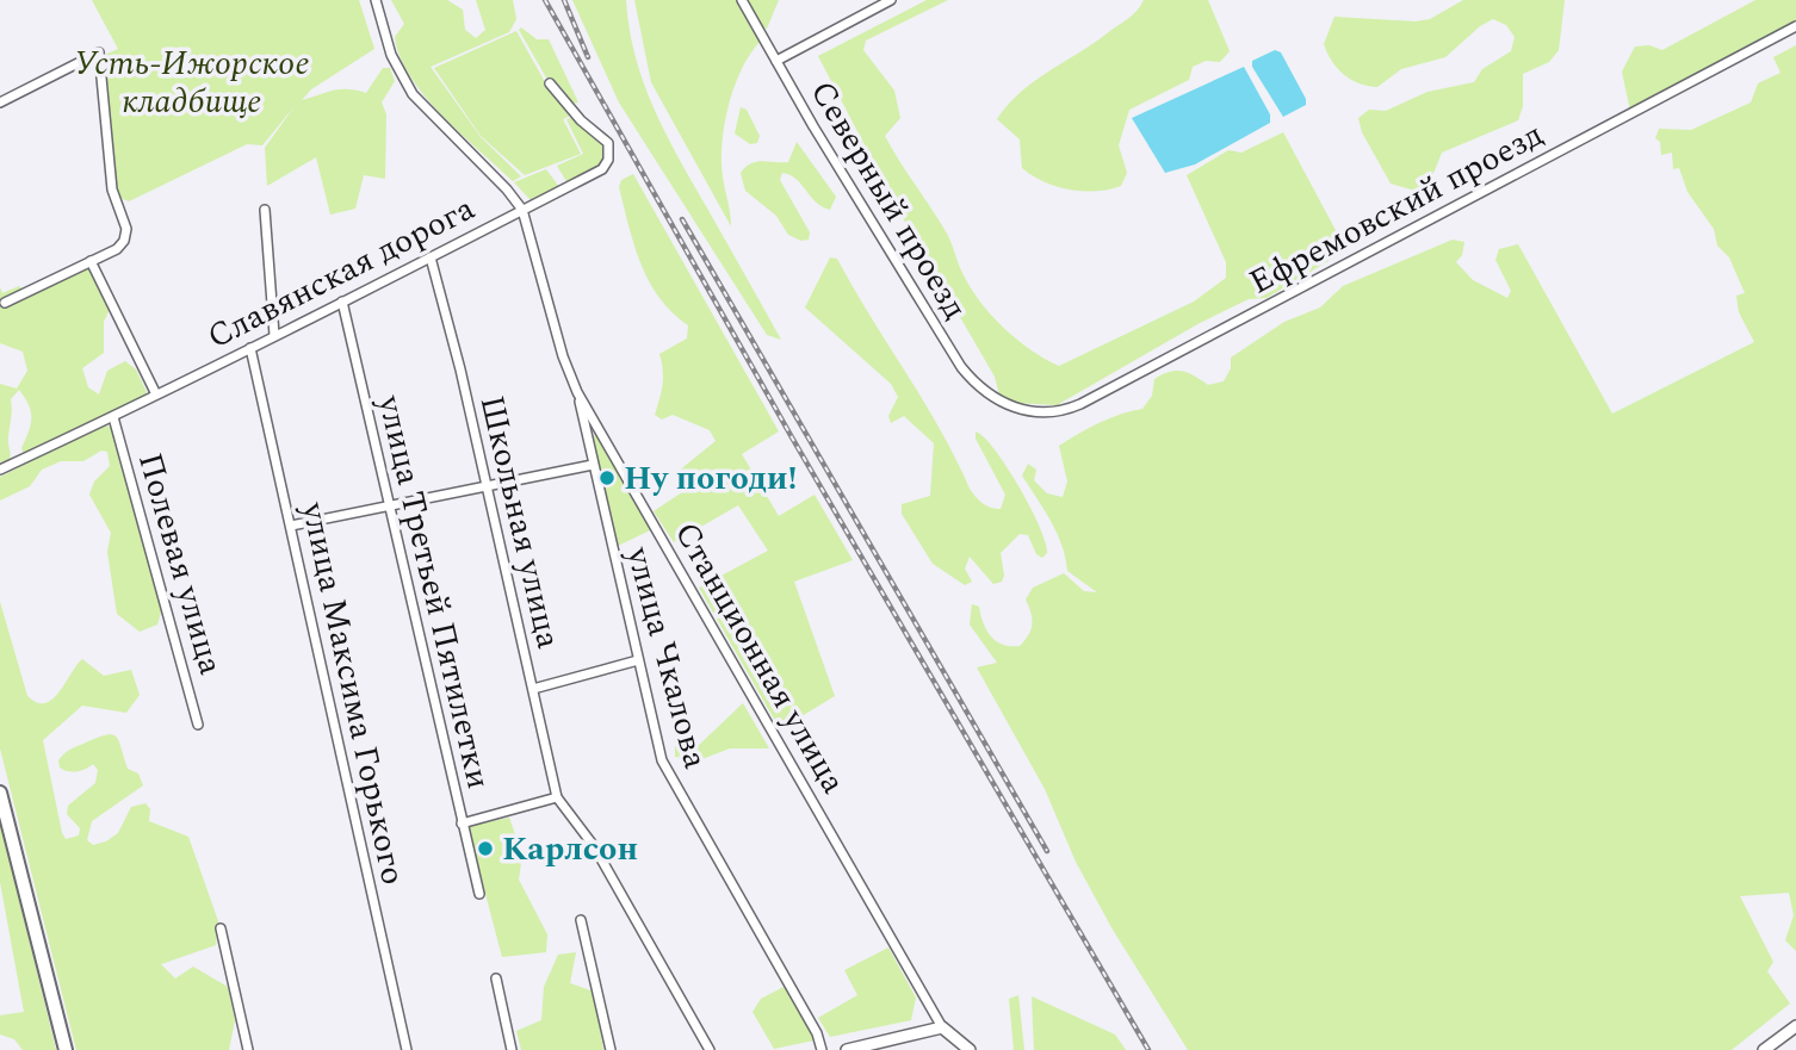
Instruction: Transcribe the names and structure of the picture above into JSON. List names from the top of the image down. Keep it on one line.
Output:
{"streets":{"street":["Северный проезд","Ефремовский проезд","Славянская дорога","Школьная улица","Полевая улица","улица Третьей Пятилетки","улица Чкалова","Станционная улица","улица Максима Горького"]},"crossings":[["Северный проезд","Ефремовский проезд"],["Славянская дорога","Школьная улица"],["Славянская дорога","Полевая улица"],["Славянская дорога","улица Третьей Пятилетки"],["Славянская дорога","Станционная улица"],["Славянская дорога","улица Максима Горького"],["улица Чкалова","Станционная улица"]],"parks":["Усть-Ижорское кладбище"],"places":["Ну погоди!","Карлсон"]}
